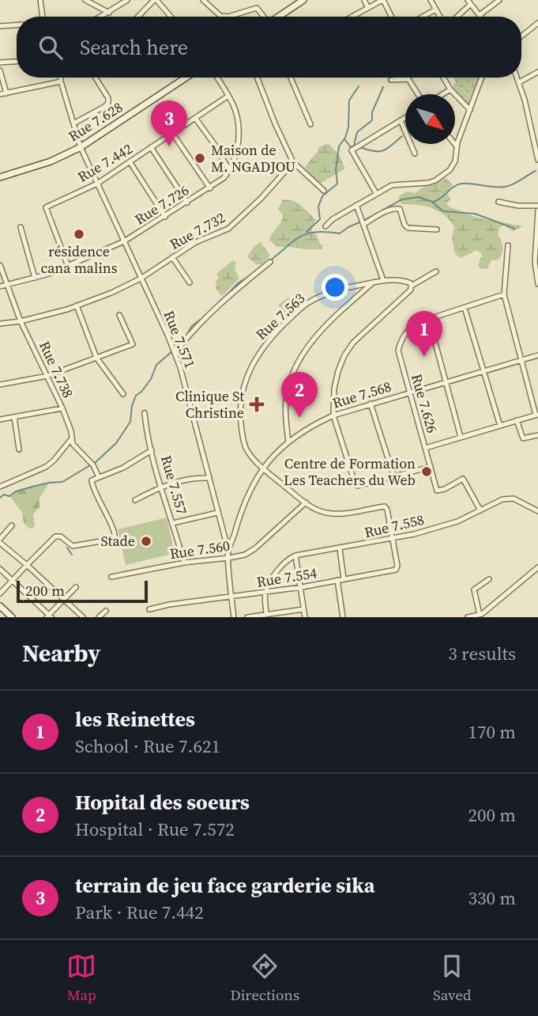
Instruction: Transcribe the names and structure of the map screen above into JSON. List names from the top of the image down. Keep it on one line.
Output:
{"streets":{"main road":["Rue 7.628"],"street":["Rue 7.442","Rue 7.726","Rue 7.732","Rue 7.563","Rue 7.571","Rue 7.738","Rue 7.568","Rue 7.626","Rue 7.557","Rue 7.558","Rue 7.560","Rue 7.554"]},"crossings":[["Rue 7.628","Rue 7.571"],["Rue 7.442","Rue 7.726"],["Rue 7.442","Rue 7.571"],["Rue 7.726","Rue 7.571"],["Rue 7.726","Rue 7.738"],["Rue 7.732","Rue 7.571"],["Rue 7.732","Rue 7.738"],["Rue 7.563","Rue 7.568"],["Rue 7.563","Rue 7.558"],["Rue 7.563","Rue 7.560"],["Rue 7.563","Rue 7.554"],["Rue 7.571","Rue 7.568"],["Rue 7.568","Rue 7.626"],["Rue 7.568","Rue 7.560"],["Rue 7.568","Rue 7.554"],["Rue 7.626","Rue 7.558"],["Rue 7.557","Rue 7.560"],["Rue 7.558","Rue 7.554"]],"places":{"other":["Maison de M. NGADJOU","résidence cana malins","Centre de Formation Les Teachers du Web","Stade"],"health":["Clinique St Christine"]},"scale_bar":"200 m","north":"bottom right","page":{"search":"Search here","pins":["3","1","2"],"scale":"200 m","heading":["Nearby","3 results"],"list":[{"mark":"1","name":"les Reinettes","note":"School · Rue 7.621","value":"170 m"},{"mark":"2","name":"Hopital des soeurs","note":"Hospital · Rue 7.572","value":"200 m"},{"mark":"3","name":"terrain de jeu face garderie sika","note":"Park · Rue 7.442","value":"330 m"}],"nav":["Map","Directions","Saved"]}}
